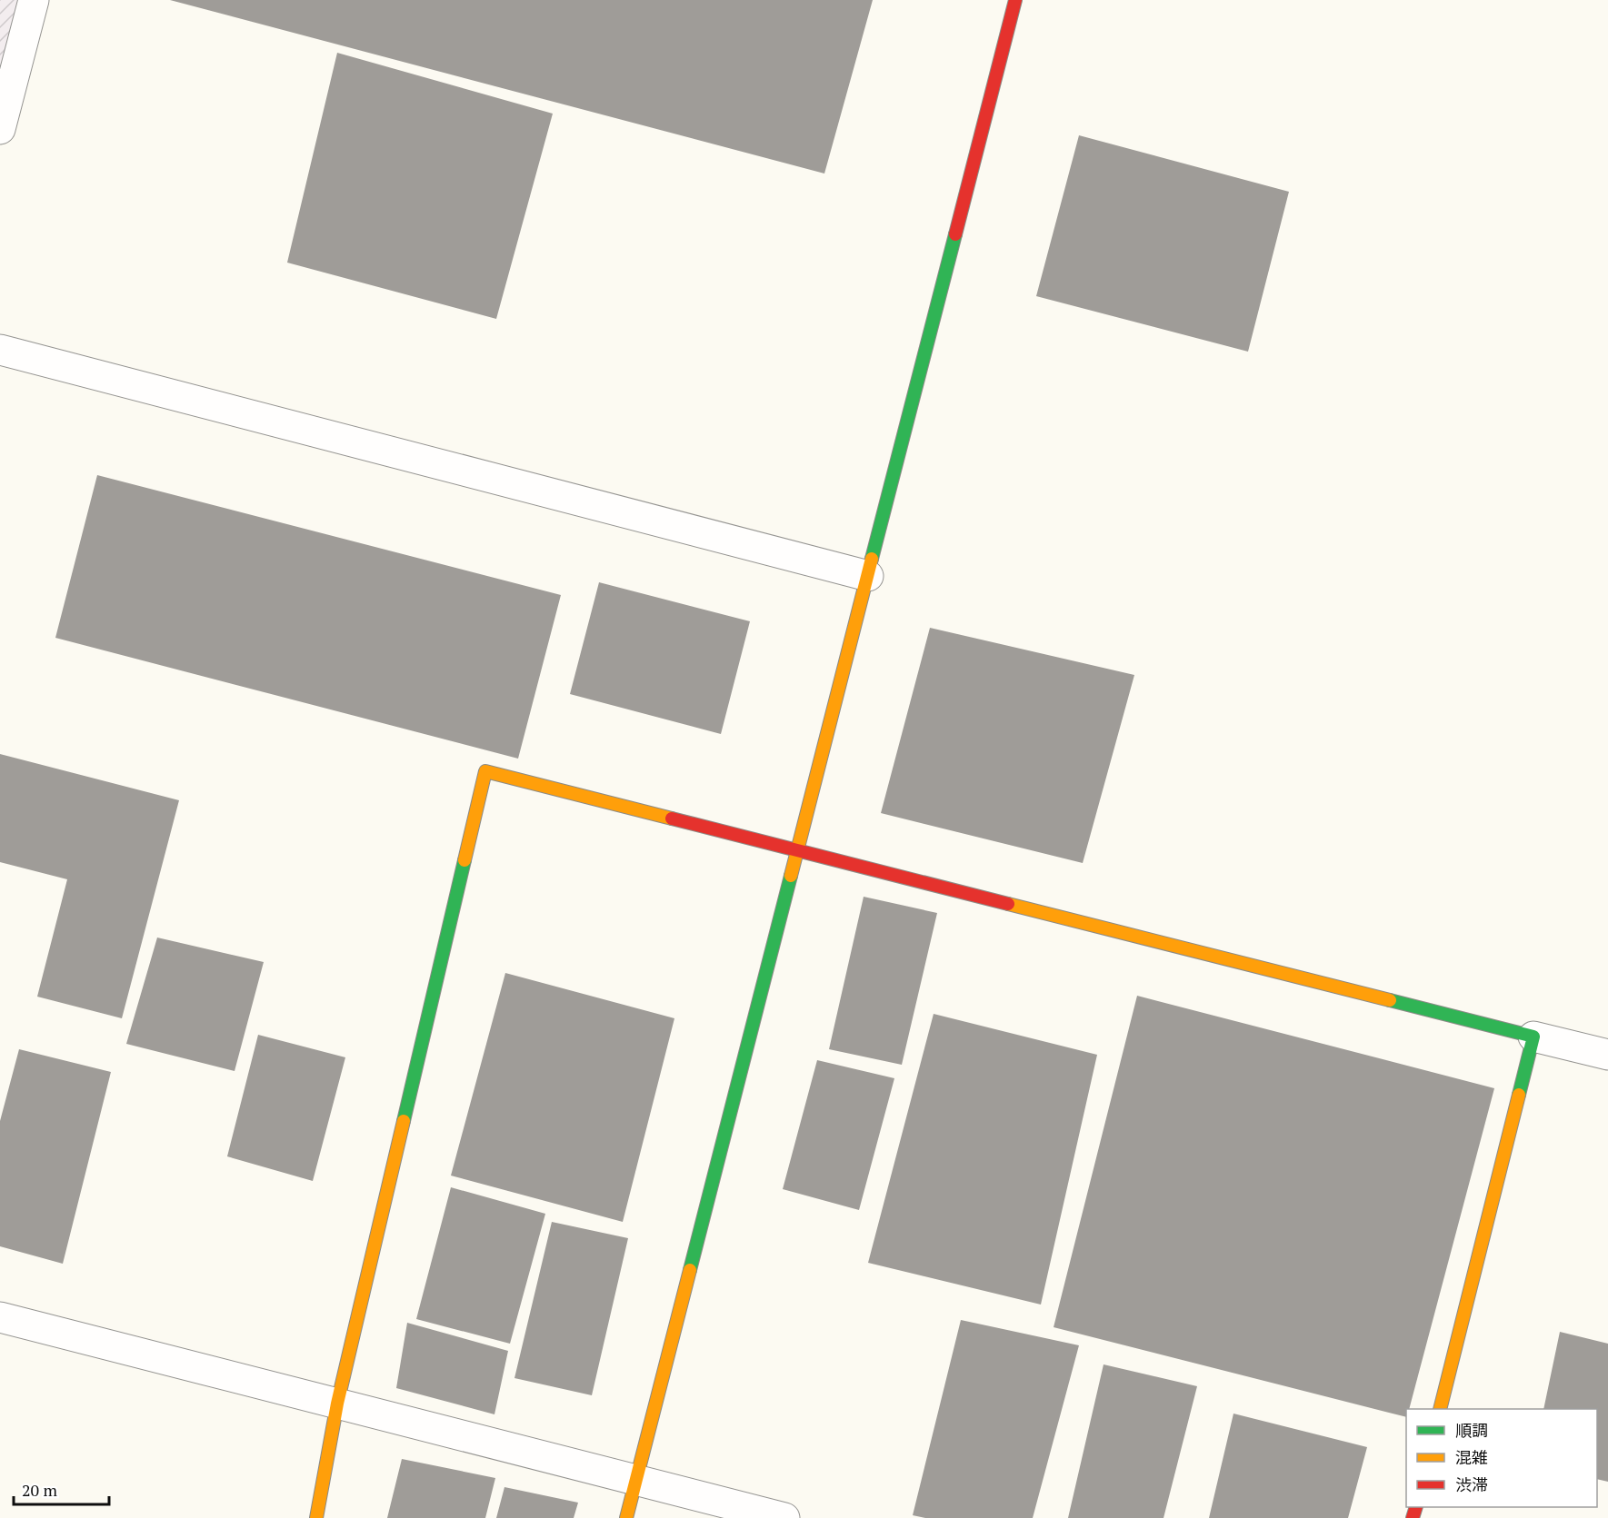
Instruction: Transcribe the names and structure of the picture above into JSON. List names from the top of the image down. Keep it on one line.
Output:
{"legend":["順調","混雑","渋滞"],"scale_bar":"20 m"}
